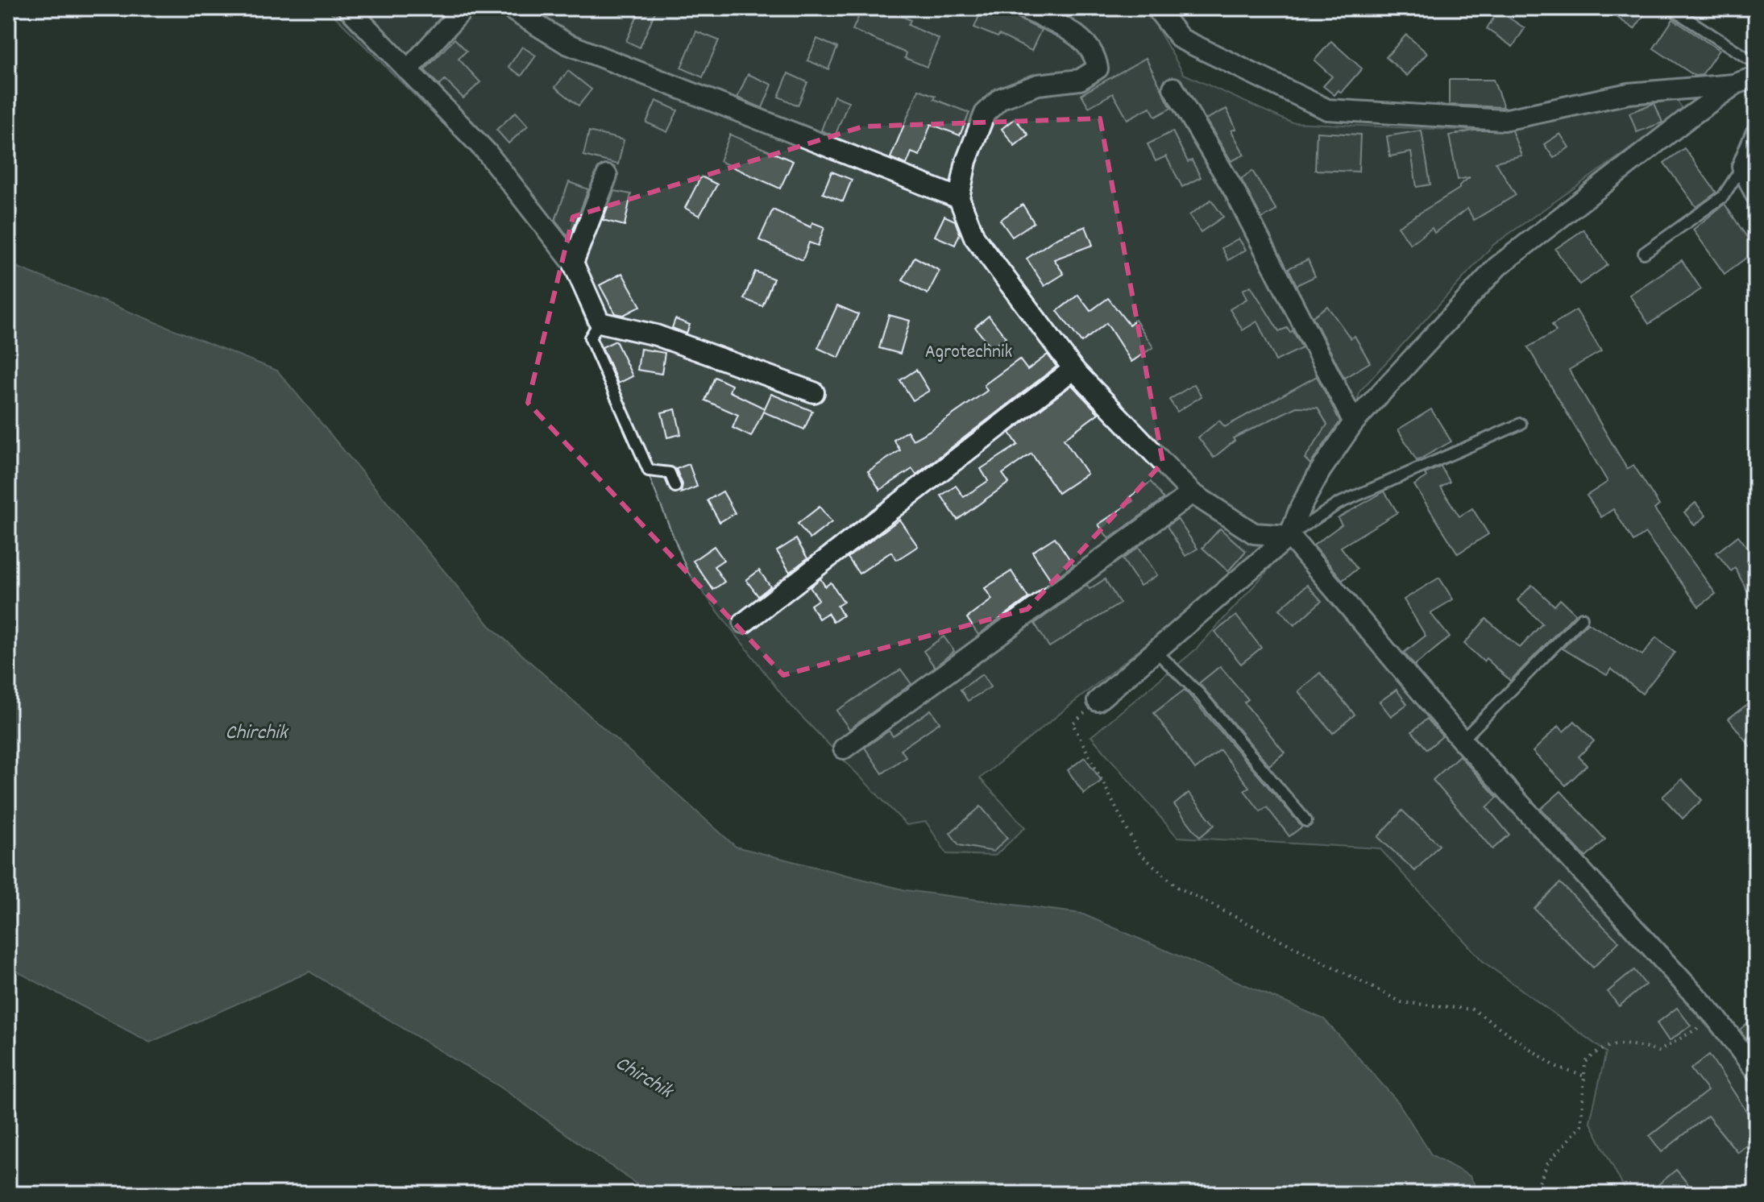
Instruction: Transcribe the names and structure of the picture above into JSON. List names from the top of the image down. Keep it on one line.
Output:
{"water":["Chirchik"],"parks":["Agrotechnik"]}
